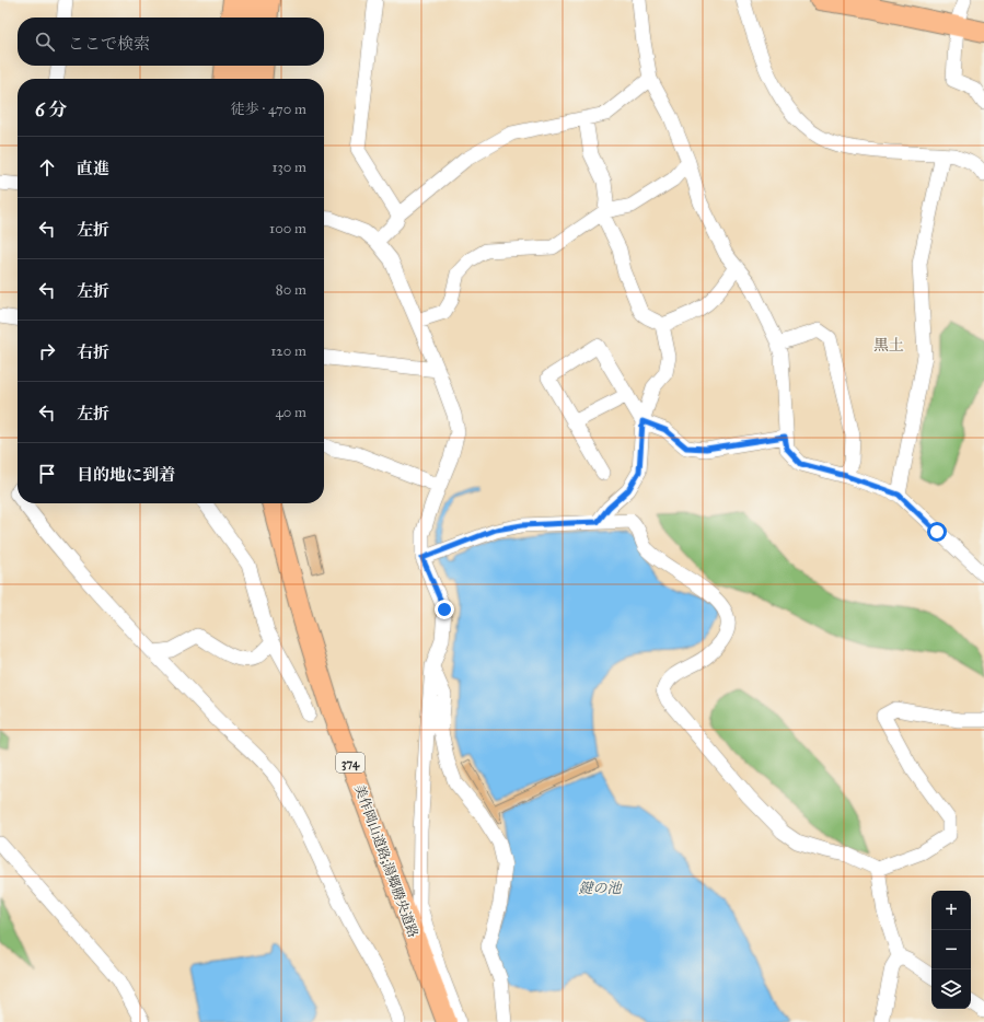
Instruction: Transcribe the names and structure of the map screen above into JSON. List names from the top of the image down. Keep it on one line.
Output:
{"streets":{"highway":["374","美作岡山道路;湯郷勝央道路"]},"districts":["黒土"],"water":["鍵の池"],"page":{"search":"ここで検索","heading":["6 分","徒歩 · 470 m"],"list":[["直進","130 m"],["左折","100 m"],["左折","80 m"],["右折","120 m"],["左折","40 m"],"目的地に到着"],"map_buttons":["+","−"]}}
